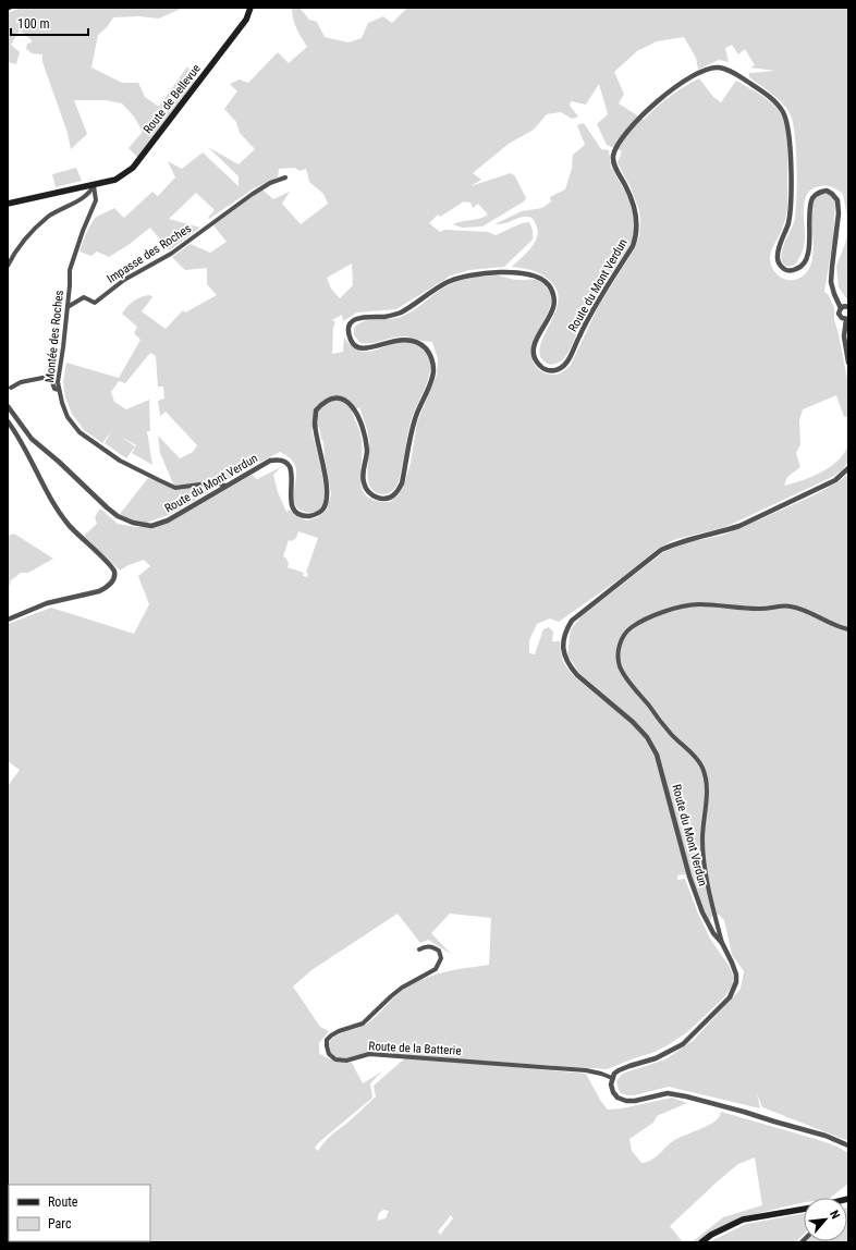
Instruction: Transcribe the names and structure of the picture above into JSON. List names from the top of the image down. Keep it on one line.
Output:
{"streets":{"main road":["Route de Bellevue"],"street":["Impasse des Roches","Route du Mont Verdun","Montée des Roches","Route de la Batterie"]},"crossings":[["Route de Bellevue","Montée des Roches"],["Impasse des Roches","Montée des Roches"],["Route du Mont Verdun","Montée des Roches"],["Route du Mont Verdun","Route de la Batterie"]],"legend":["Route","Parc"],"scale_bar":"100 m","north":"top right"}
